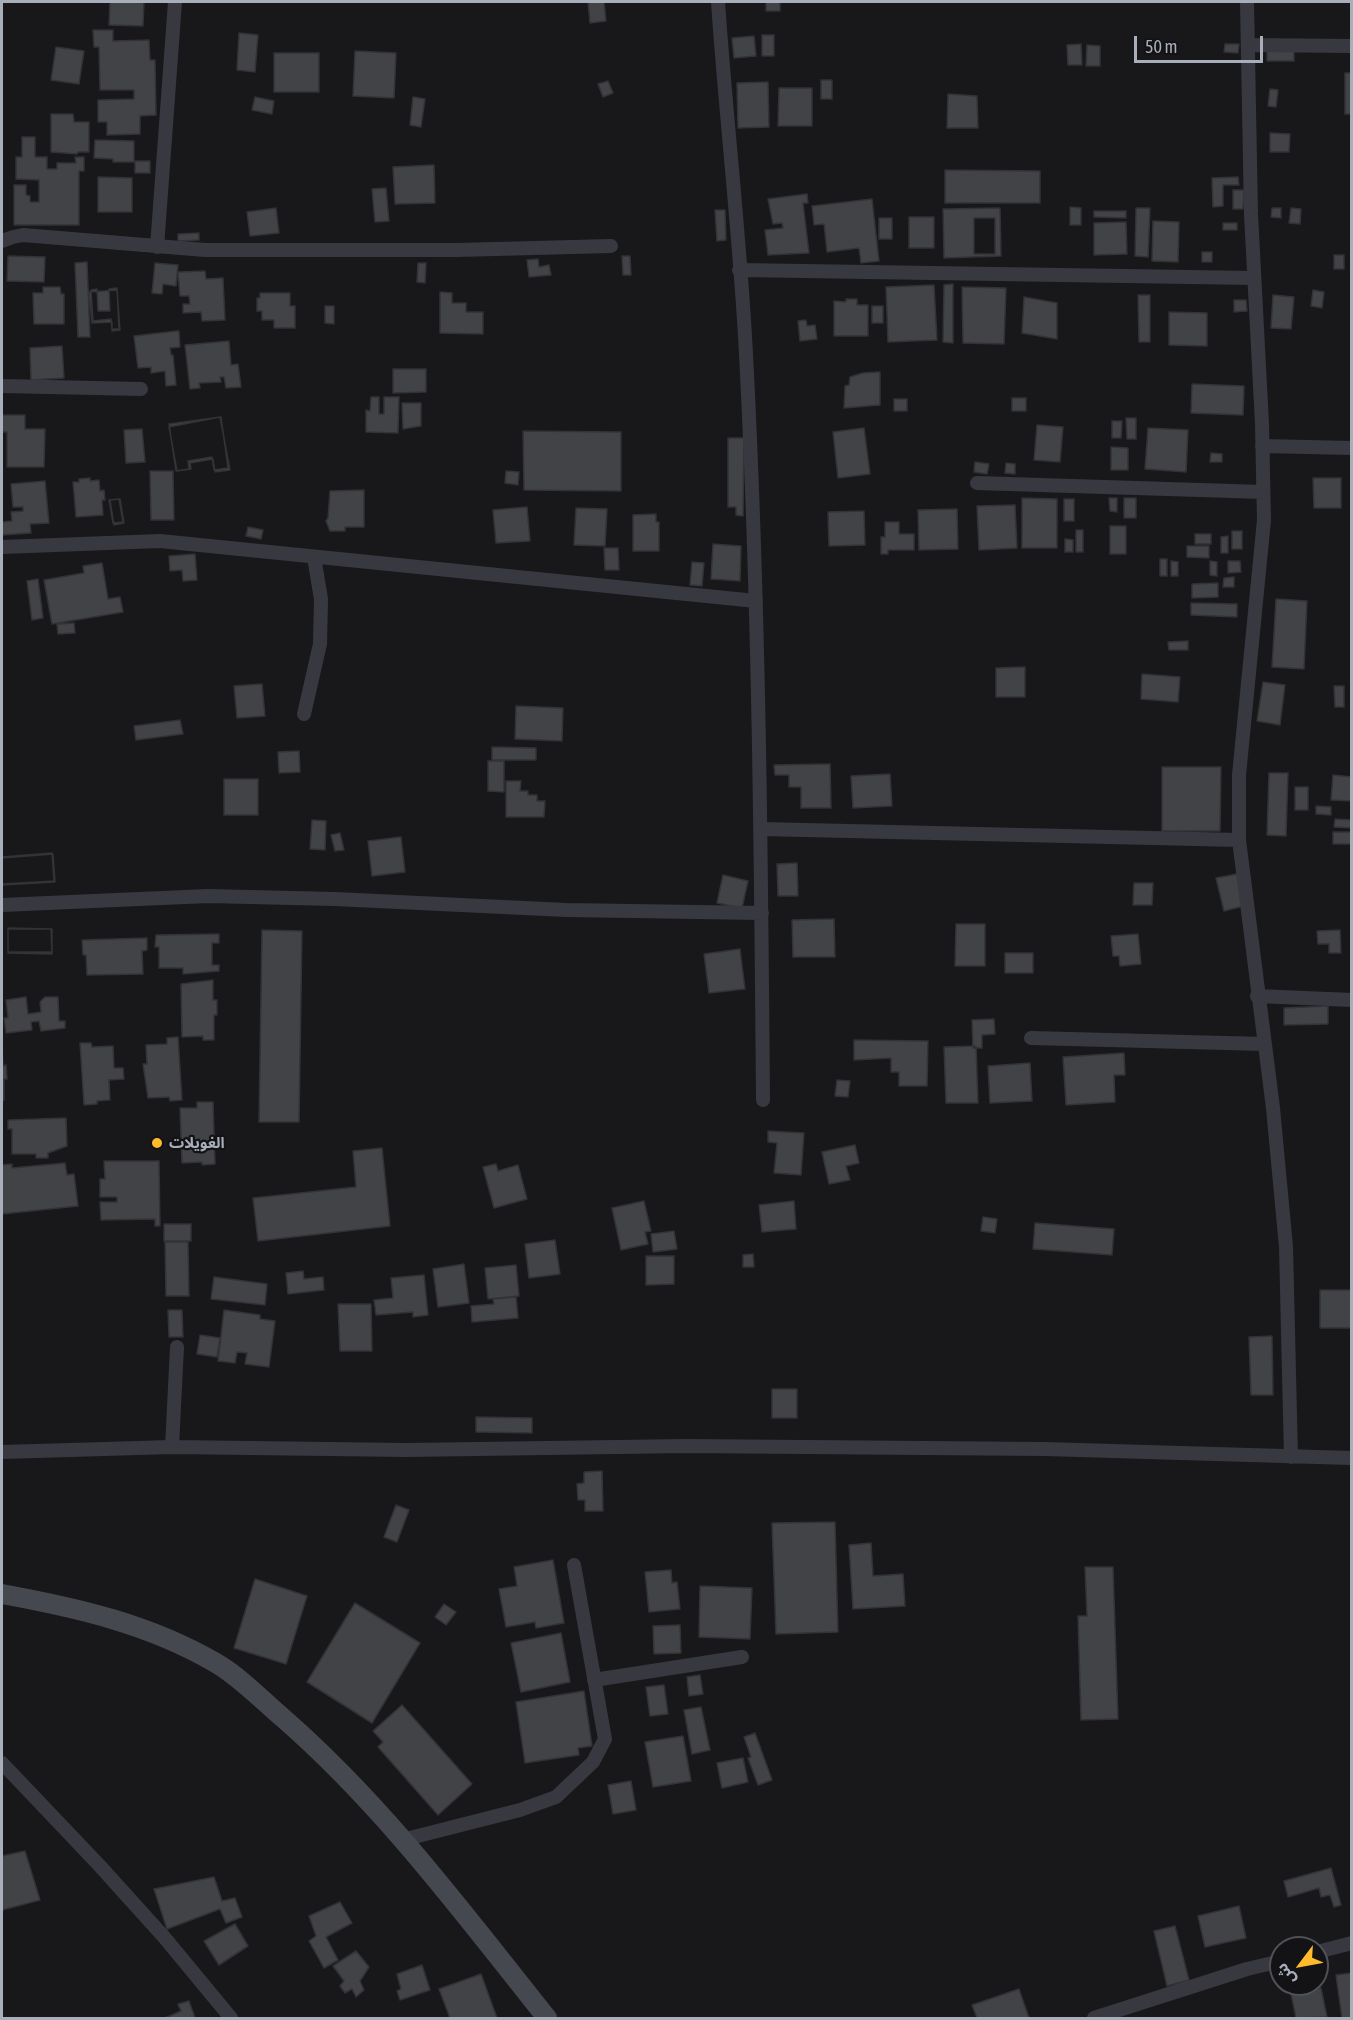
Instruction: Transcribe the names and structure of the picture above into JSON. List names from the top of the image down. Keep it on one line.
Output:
{"places":["الغويلات"],"scale_bar":"50 m","north":"bottom left"}
